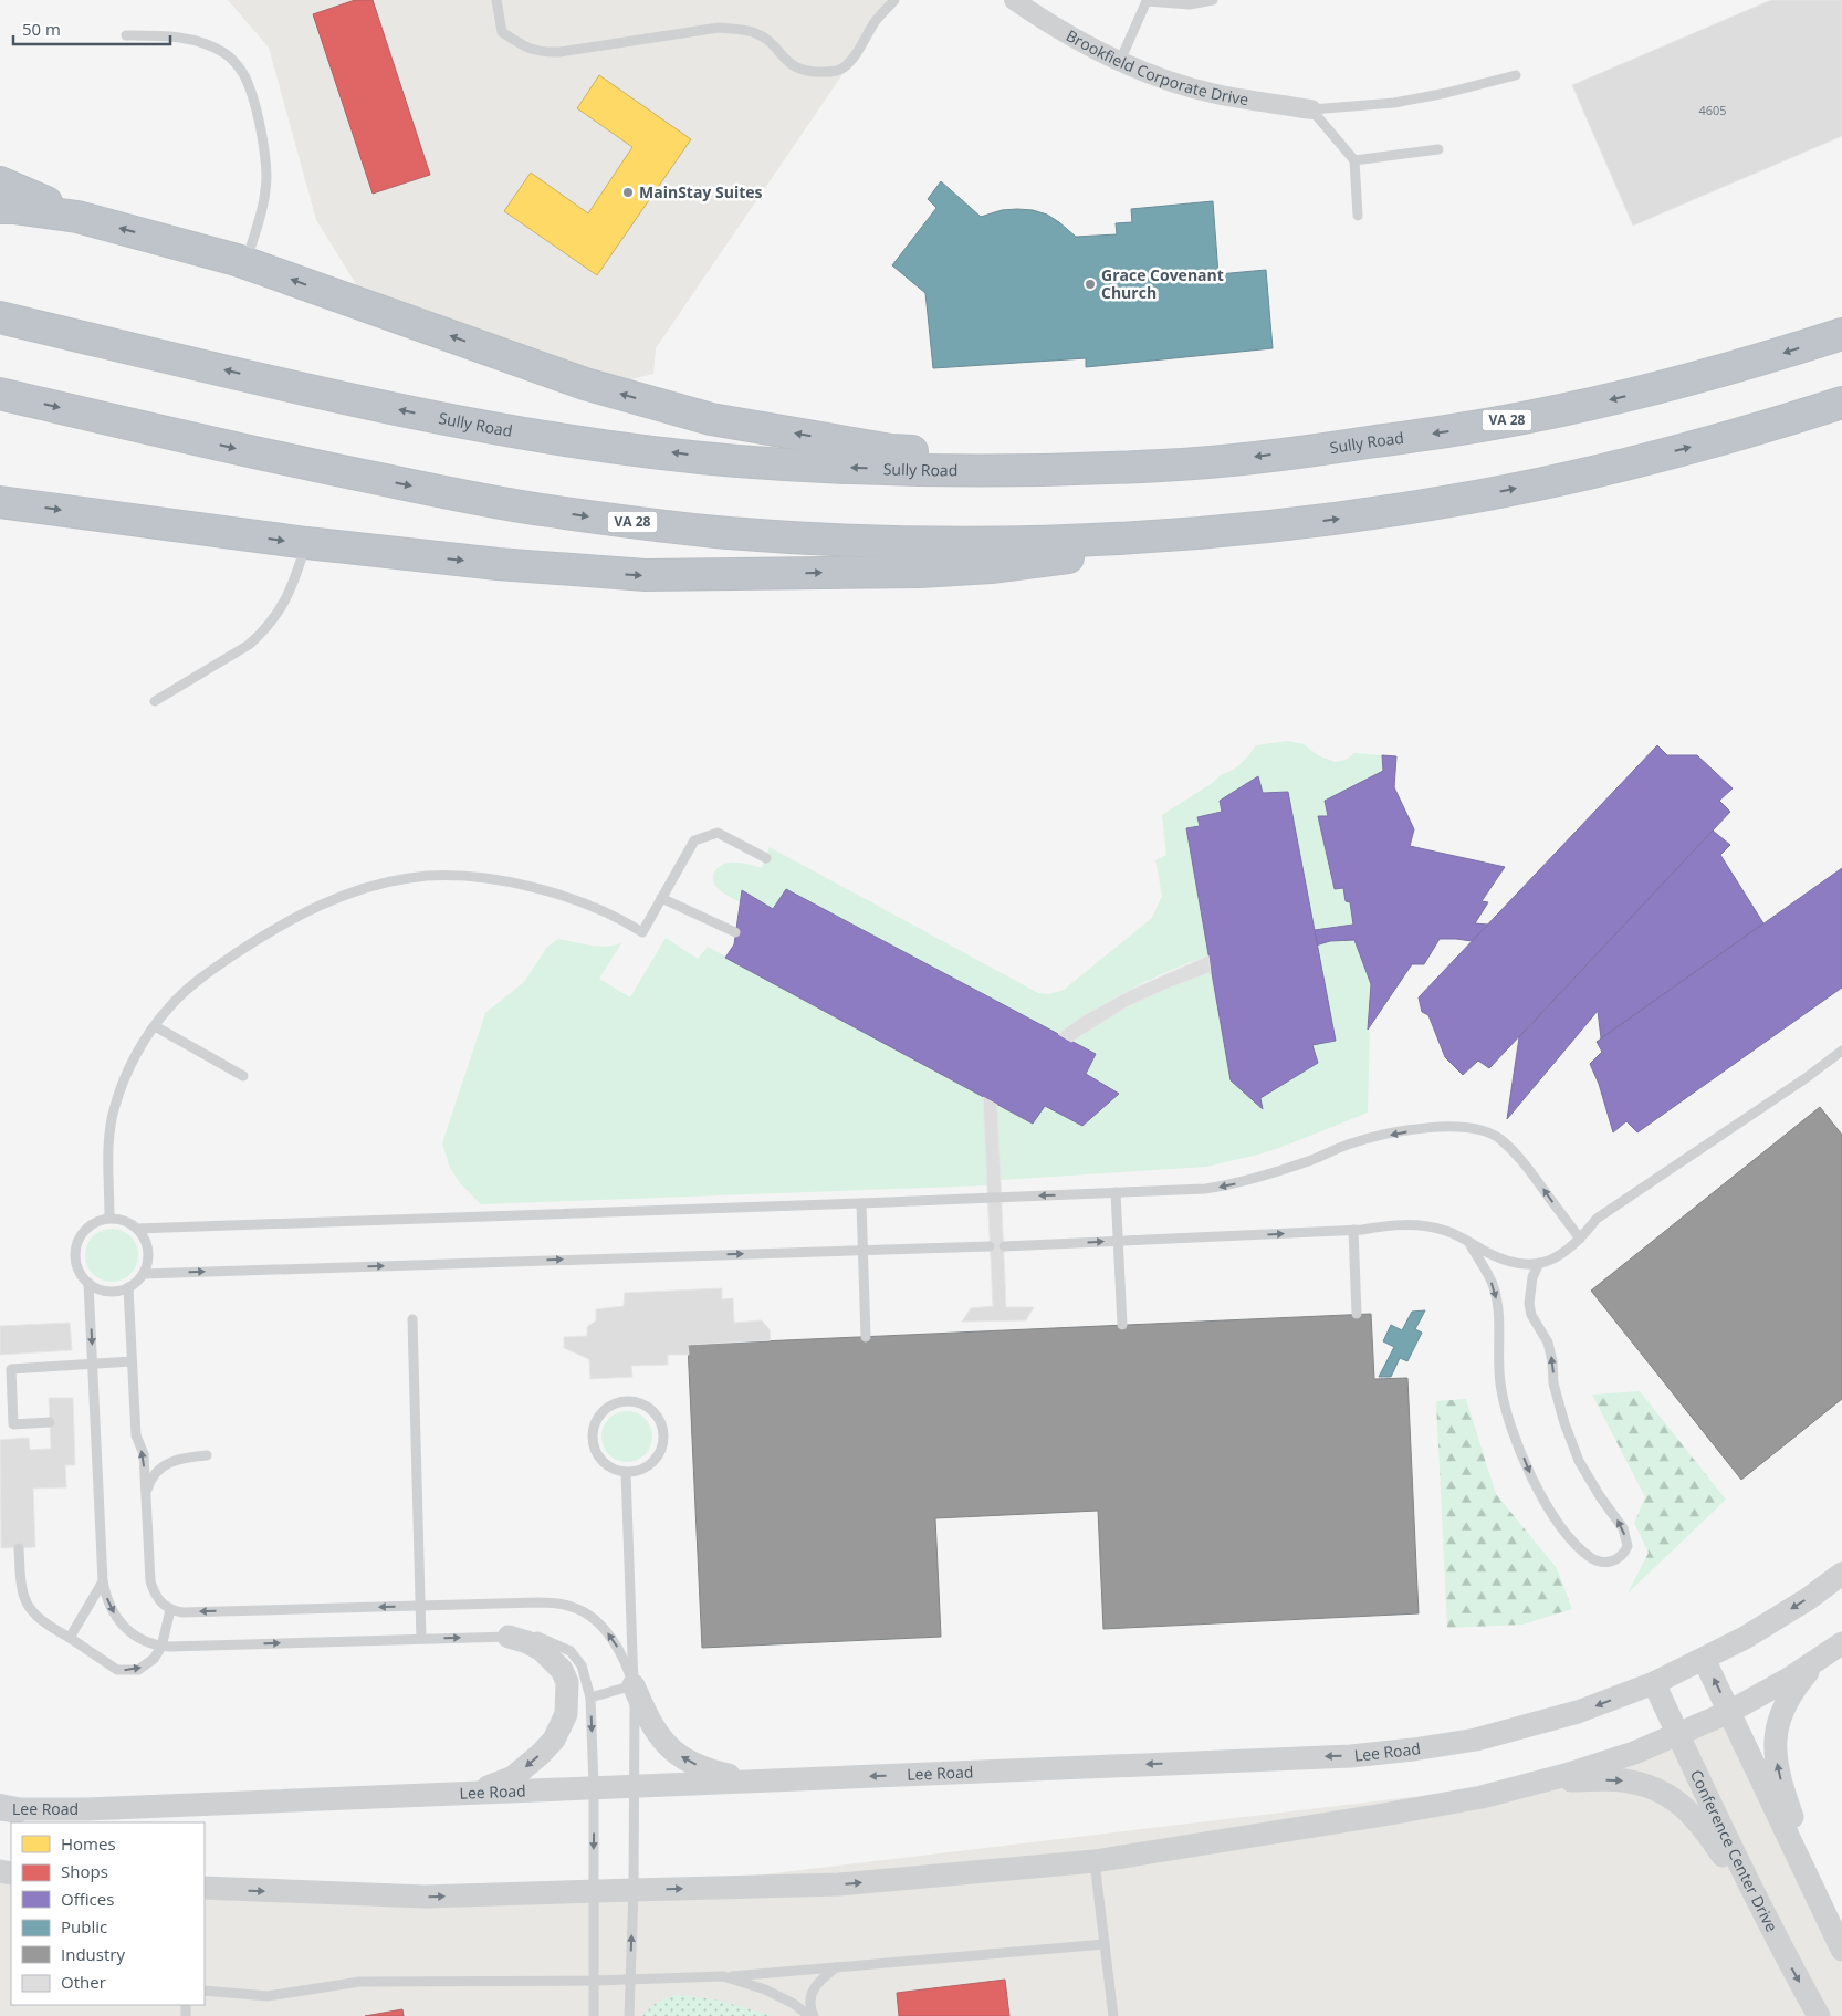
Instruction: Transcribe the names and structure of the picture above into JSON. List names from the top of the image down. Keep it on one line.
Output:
{"streets":{"highway":["VA 28","Sully Road"],"street":["Brookfield Corporate Drive","Lee Road","Conference Center Drive"]},"crossings":[["Lee Road","Conference Center Drive"]],"places":["MainStay Suites","Grace Covenant Church"],"house_numbers":["4605"],"legend":["Homes","Shops","Offices","Public","Industry","Other"],"scale_bar":"50 m"}
